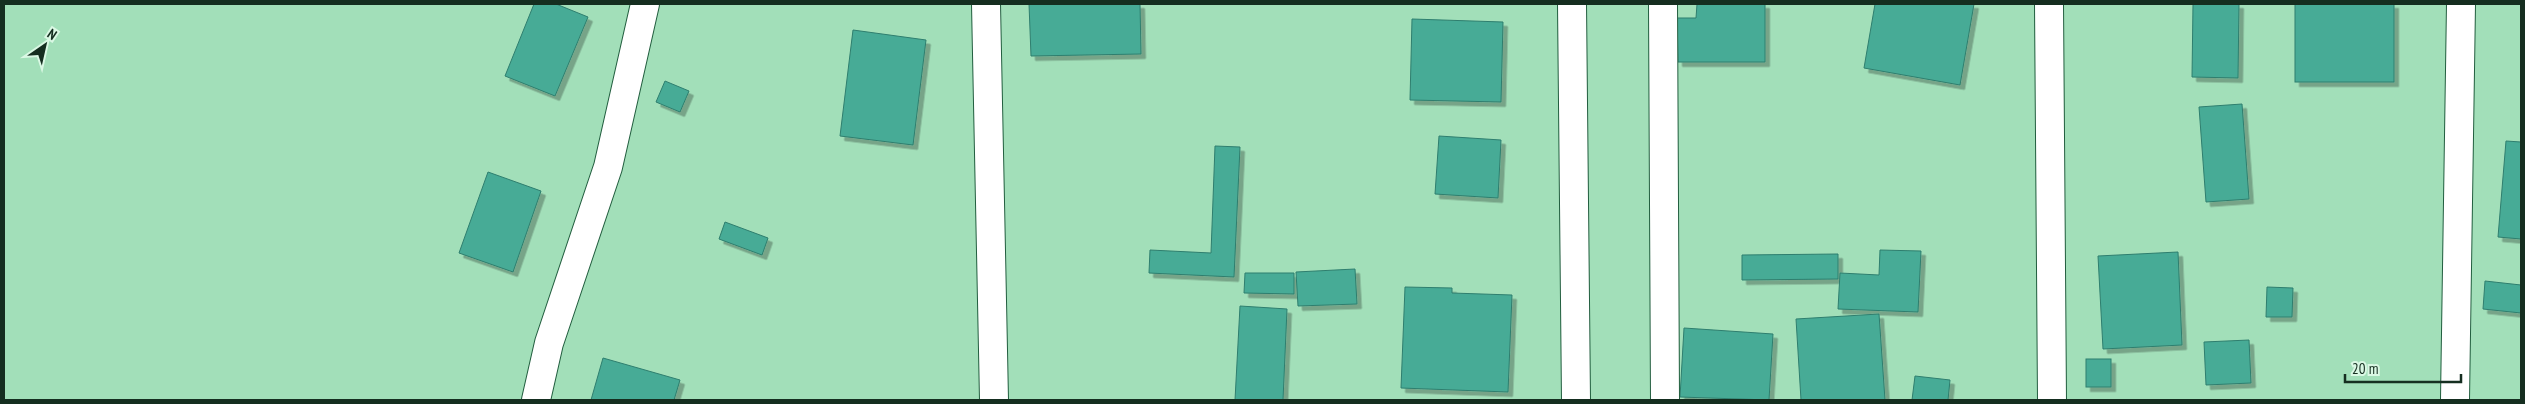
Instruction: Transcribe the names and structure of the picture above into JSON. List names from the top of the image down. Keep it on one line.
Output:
{"scale_bar":"20 m","north":"top right"}
